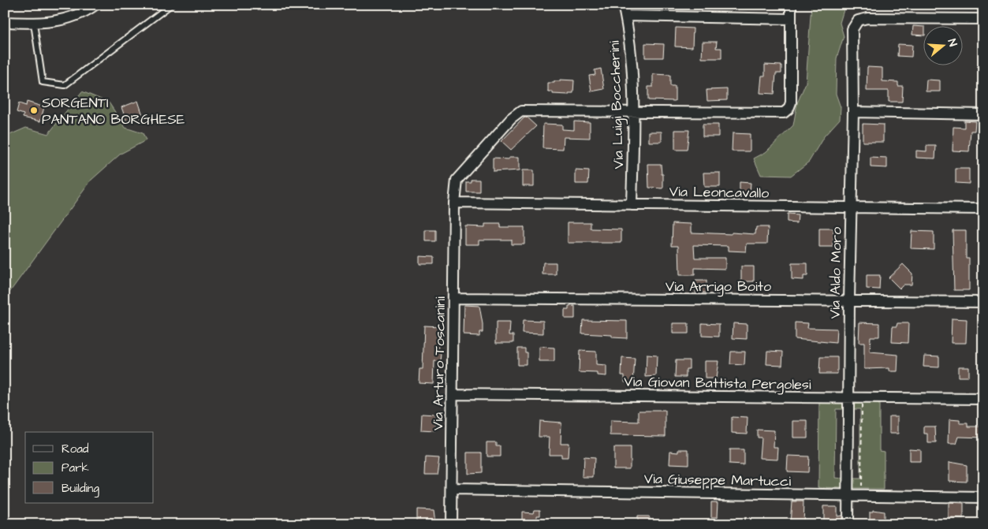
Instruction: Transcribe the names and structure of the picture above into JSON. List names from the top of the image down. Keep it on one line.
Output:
{"streets":{"street":["Via Luigi Boccherini","Via Leoncavallo","Via Aldo Moro","Via Arrigo Boito","Via Arturo Toscanini","Via Giovan Battista Pergolesi","Via Giuseppe Martucci"]},"crossings":[["Via Luigi Boccherini","Via Leoncavallo"],["Via Luigi Boccherini","Via Arturo Toscanini"],["Via Leoncavallo","Via Aldo Moro"],["Via Leoncavallo","Via Arturo Toscanini"],["Via Aldo Moro","Via Arrigo Boito"],["Via Aldo Moro","Via Giovan Battista Pergolesi"],["Via Aldo Moro","Via Giuseppe Martucci"],["Via Arrigo Boito","Via Arturo Toscanini"],["Via Arturo Toscanini","Via Giovan Battista Pergolesi"],["Via Arturo Toscanini","Via Giuseppe Martucci"]],"places":["SORGENTI PANTANO BORGHESE"],"legend":["Road","Park","Building"],"north":"right"}
